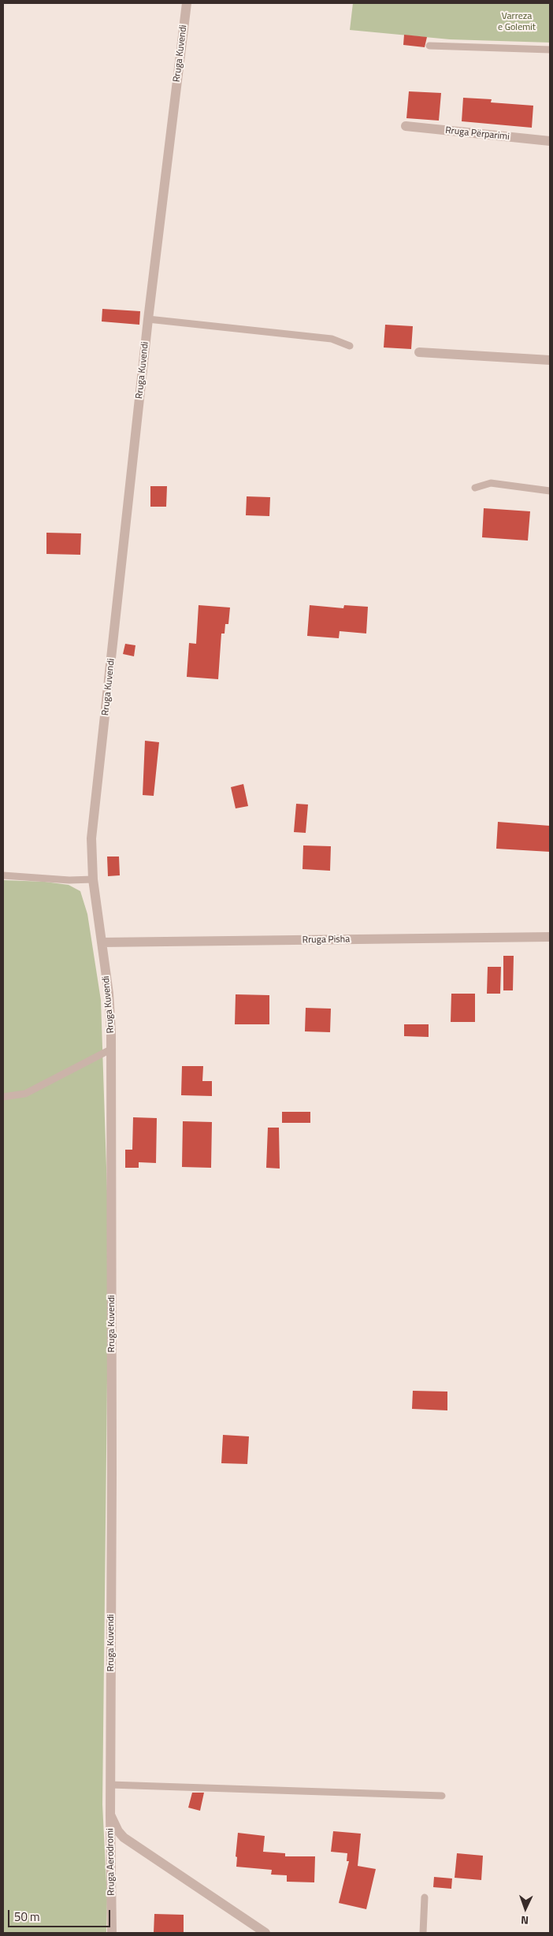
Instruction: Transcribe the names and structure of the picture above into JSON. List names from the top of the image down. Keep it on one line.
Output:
{"streets":{"street":["Rruga Kuvendi","Rruga Përparimi","Rruga Pisha","Rruga Aerodromi"]},"crossings":[["Rruga Kuvendi","Rruga Pisha"],["Rruga Kuvendi","Rruga Aerodromi"]],"parks":["Varreza e Golemit"],"scale_bar":"50 m","north":"bottom"}
